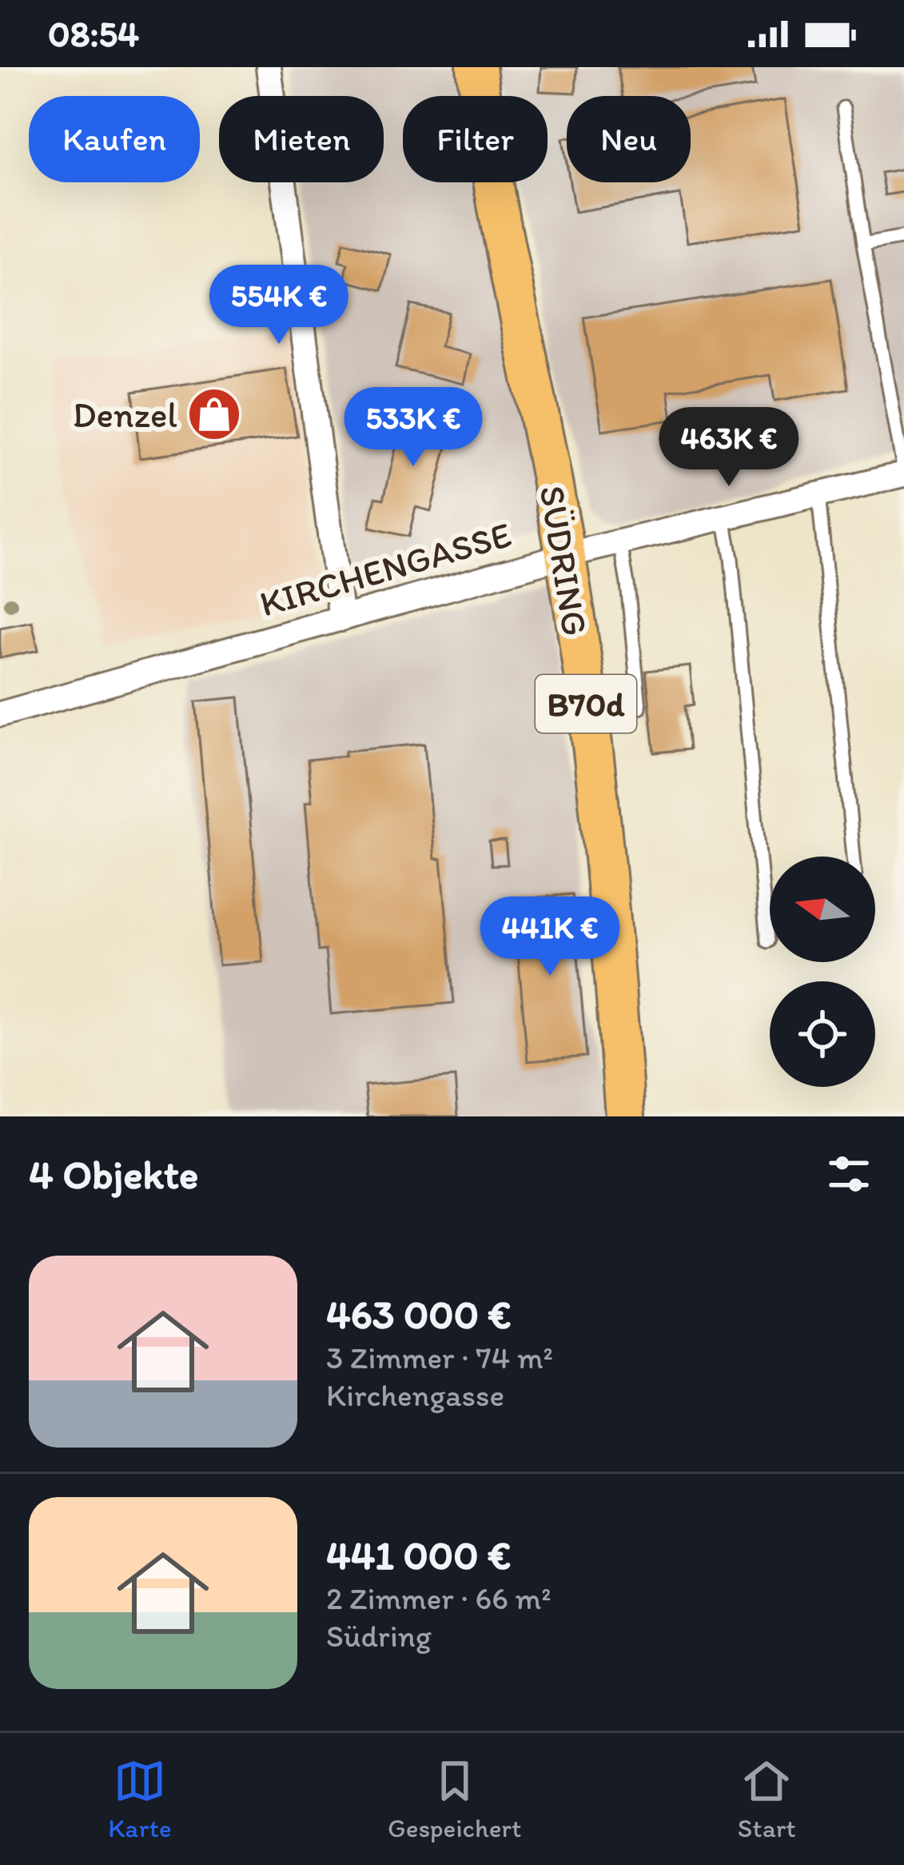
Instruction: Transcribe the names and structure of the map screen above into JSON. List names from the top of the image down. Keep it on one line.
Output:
{"streets":{"main road":["SÜDRING","B70d"],"street":["KIRCHENGASSE"]},"crossings":[["SÜDRING","KIRCHENGASSE"]],"places":{"shop":["Denzel"]},"north":"left","page":{"status":"08:54","chip":["Kaufen","Mieten","Filter","Neu"],"price":["554K €","533K €","463K €","441K €"],"heading":"4 Objekte","list":[{"name":"463 000 €","note":"3 Zimmer · 74 m² · Kirchengasse"},{"name":"441 000 €","note":"2 Zimmer · 66 m² · Südring"}],"tabs":["Karte","Gespeichert","Start"]}}
